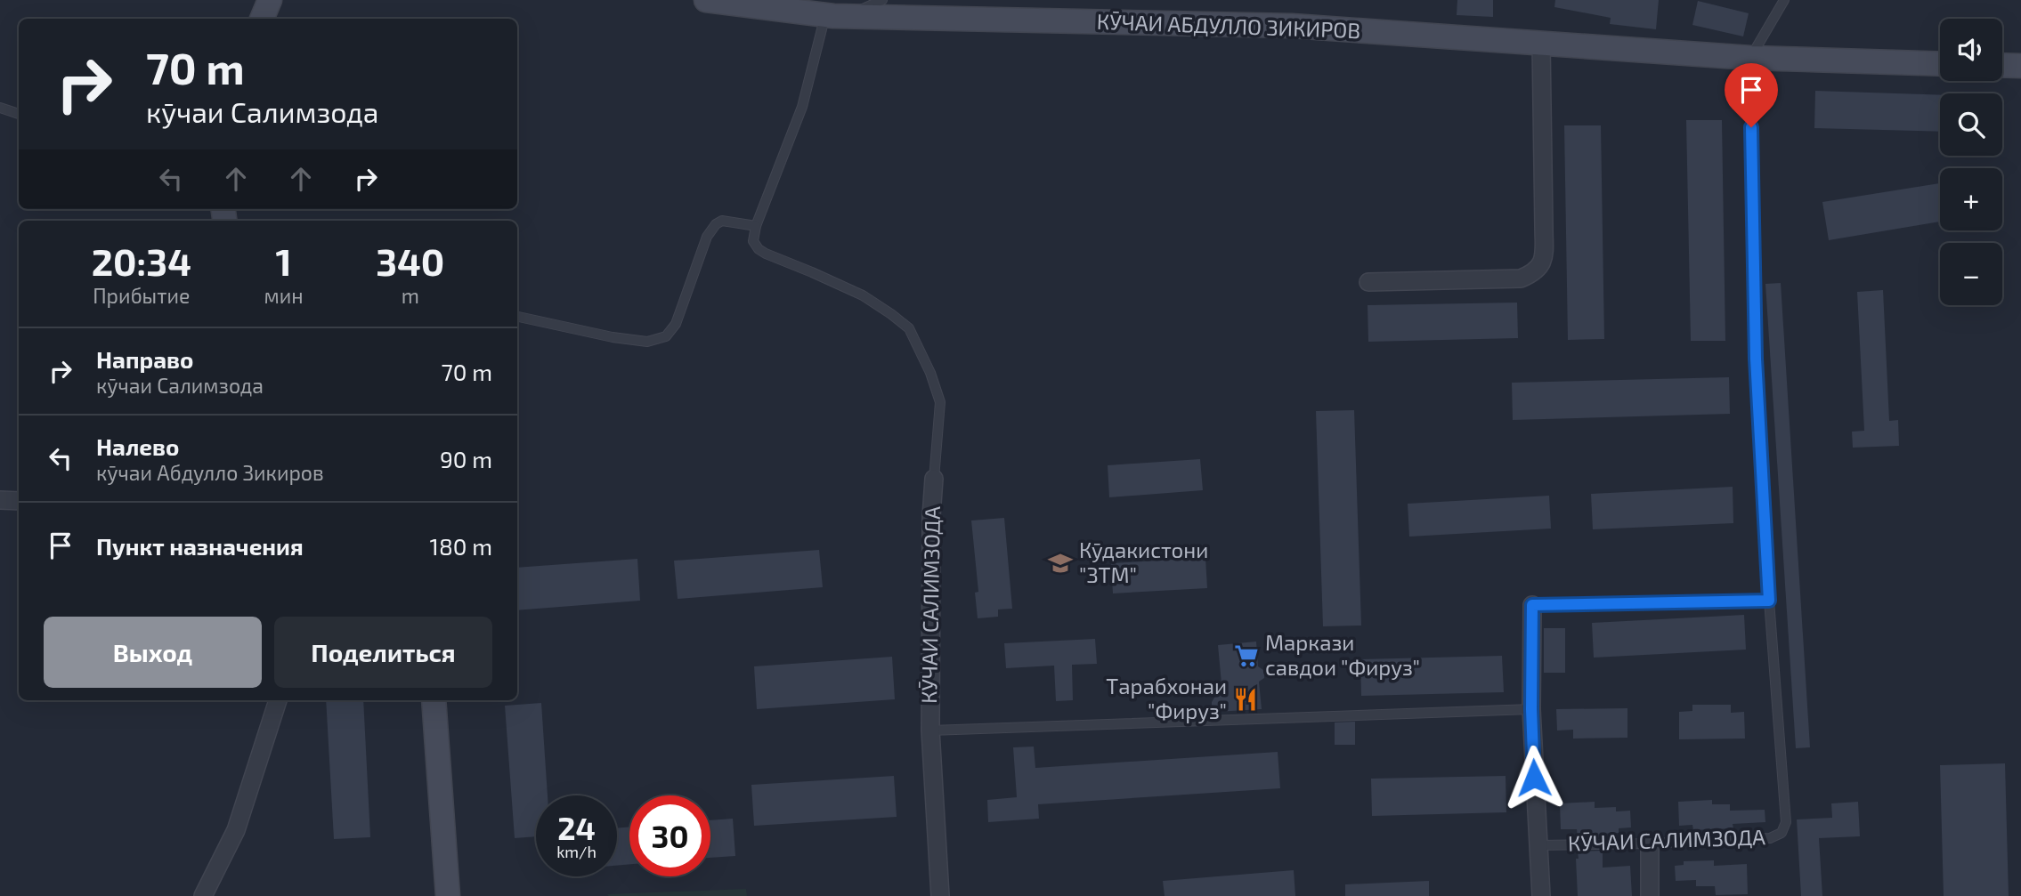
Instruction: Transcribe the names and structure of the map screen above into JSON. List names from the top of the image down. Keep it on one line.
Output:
{"streets":{"street":["КӮЧАИ АБДУЛЛО ЗИКИРОВ","КӮЧАИ САЛИМЗОДА"]},"places":{"school or university":["Кӯдакистони \"ЗТМ\""],"supermarket":["Маркази савдои \"Фируз\""],"restaurant":["Тарабхонаи \"Фируз\""]},"page":{"map_buttons":["+","−"],"turn":["70 m","кӯчаи Салимзода"],"eta":["20:34","Прибытие","1","мин","340","m"],"list":[{"name":"Направо","note":"кӯчаи Салимзода","value":"70 m"},{"name":"Налево","note":"кӯчаи Абдулло Зикиров","value":"90 m"},{"name":"Пункт назначения","value":"180 m"}],"buttons":["Выход","Поделиться"],"speed":"24 km/h","limit":"30"}}
